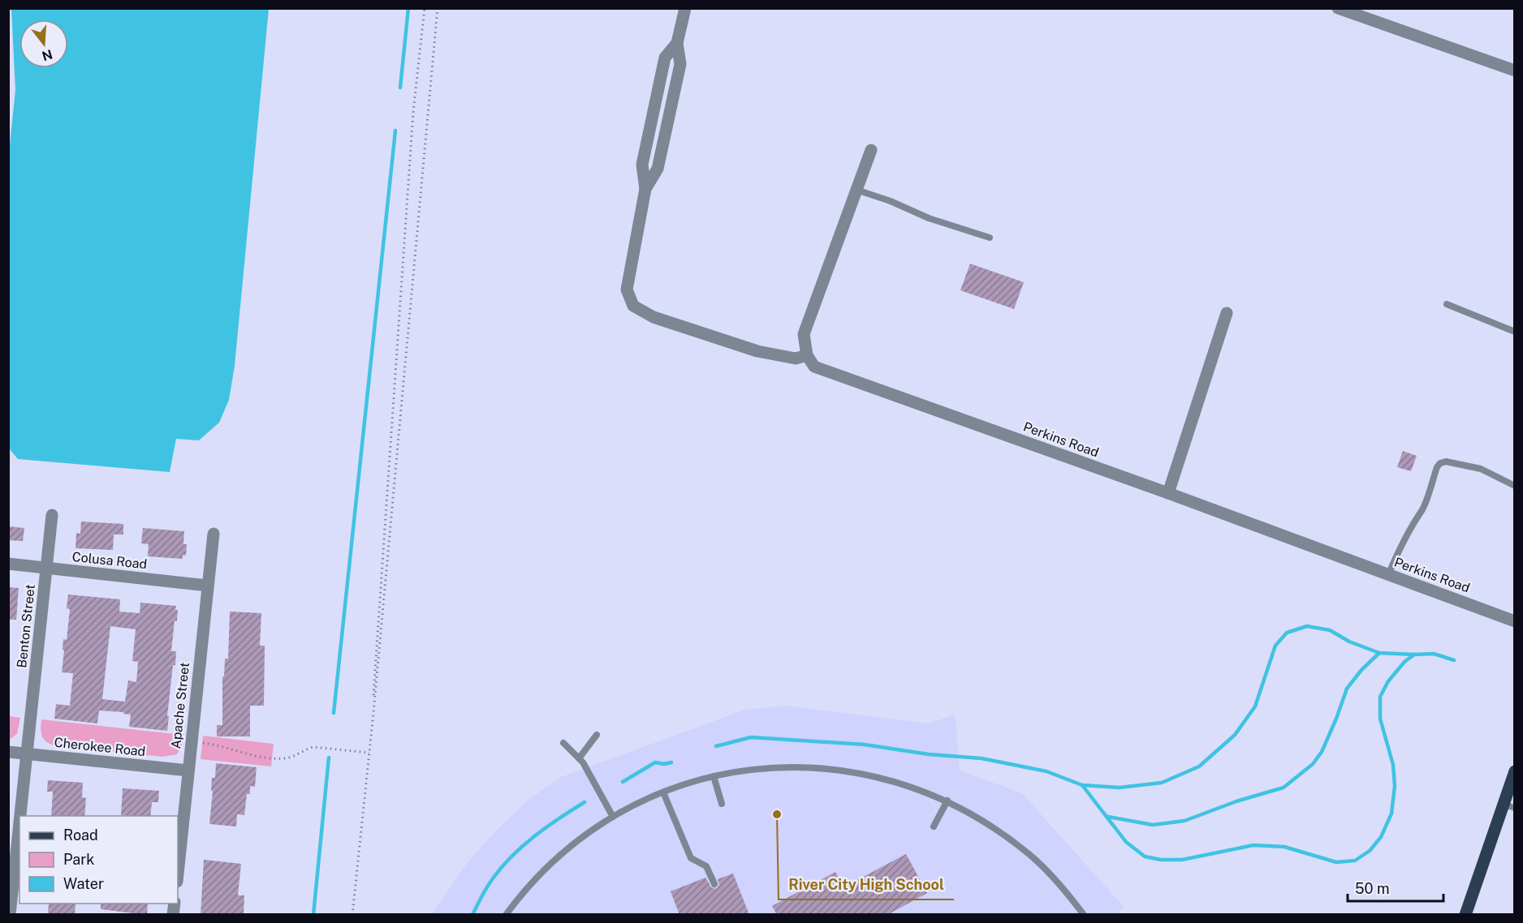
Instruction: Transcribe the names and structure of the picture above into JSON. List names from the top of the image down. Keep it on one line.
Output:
{"streets":{"street":["Perkins Road","Colusa Road","Benton Street","Apache Street","Cherokee Road"]},"crossings":[["Colusa Road","Benton Street"],["Colusa Road","Apache Street"],["Benton Street","Cherokee Road"],["Apache Street","Cherokee Road"]],"places":["River City High School"],"legend":["Road","Park","Water"],"scale_bar":"50 m","north":"bottom"}
